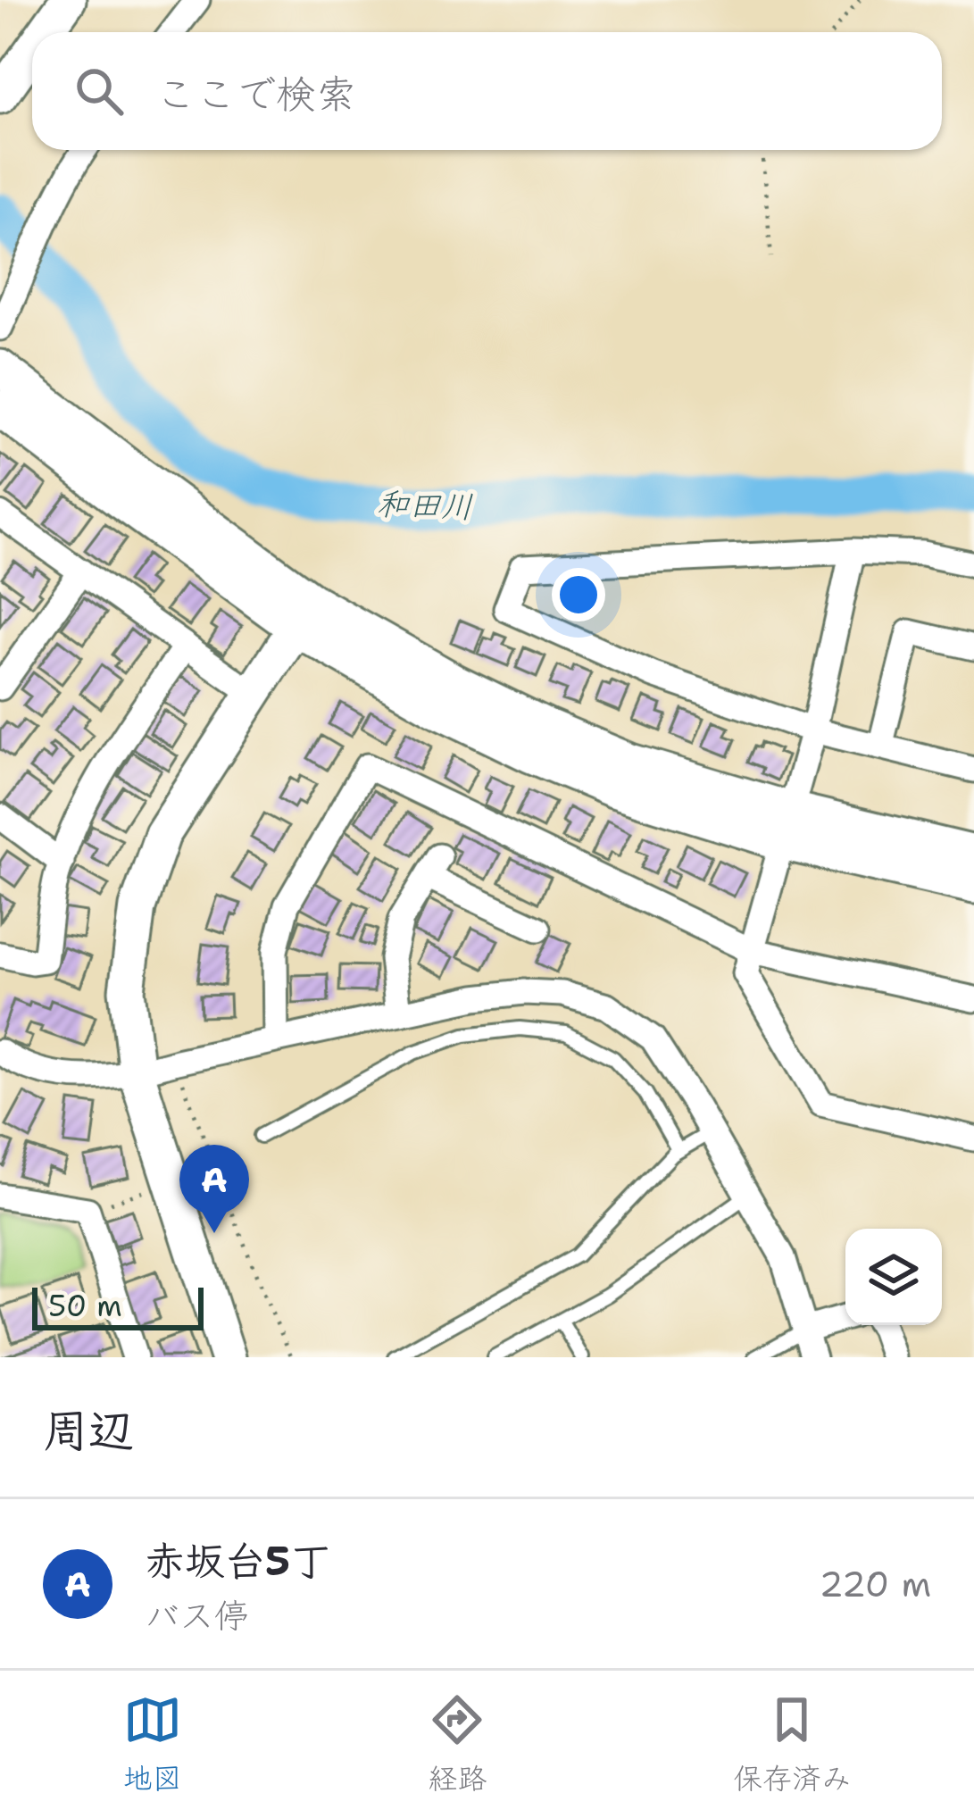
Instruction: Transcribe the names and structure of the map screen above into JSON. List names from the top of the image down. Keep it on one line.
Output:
{"water":["和田川"],"scale_bar":"50 m","page":{"search":"ここで検索","pins":"A","scale":"50 m","heading":"周辺","list":[{"mark":"A","name":"赤坂台5丁","note":"バス停","value":"220 m"}],"nav":["地図","経路","保存済み"]}}
